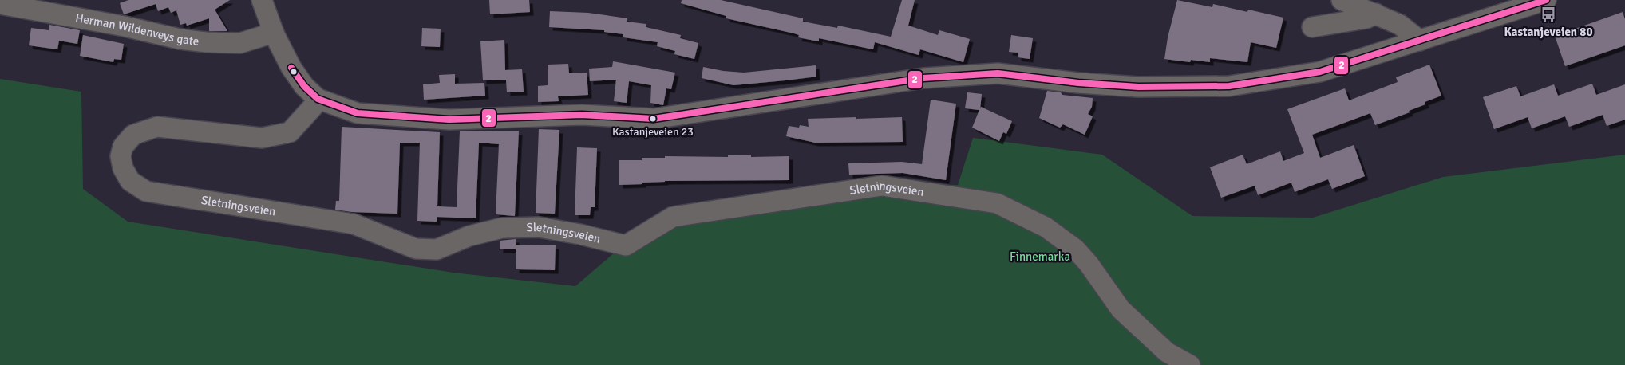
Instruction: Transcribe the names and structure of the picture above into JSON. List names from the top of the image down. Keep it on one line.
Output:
{"streets":{"street":["Herman Wildenveys gate","Sletningsveien"]},"parks":["Finnemarka"],"places":{"bus stop":["Kastanjeveien 80"],"other":["Kastanjeveien 23"]},"lines":["transit line 2"]}
